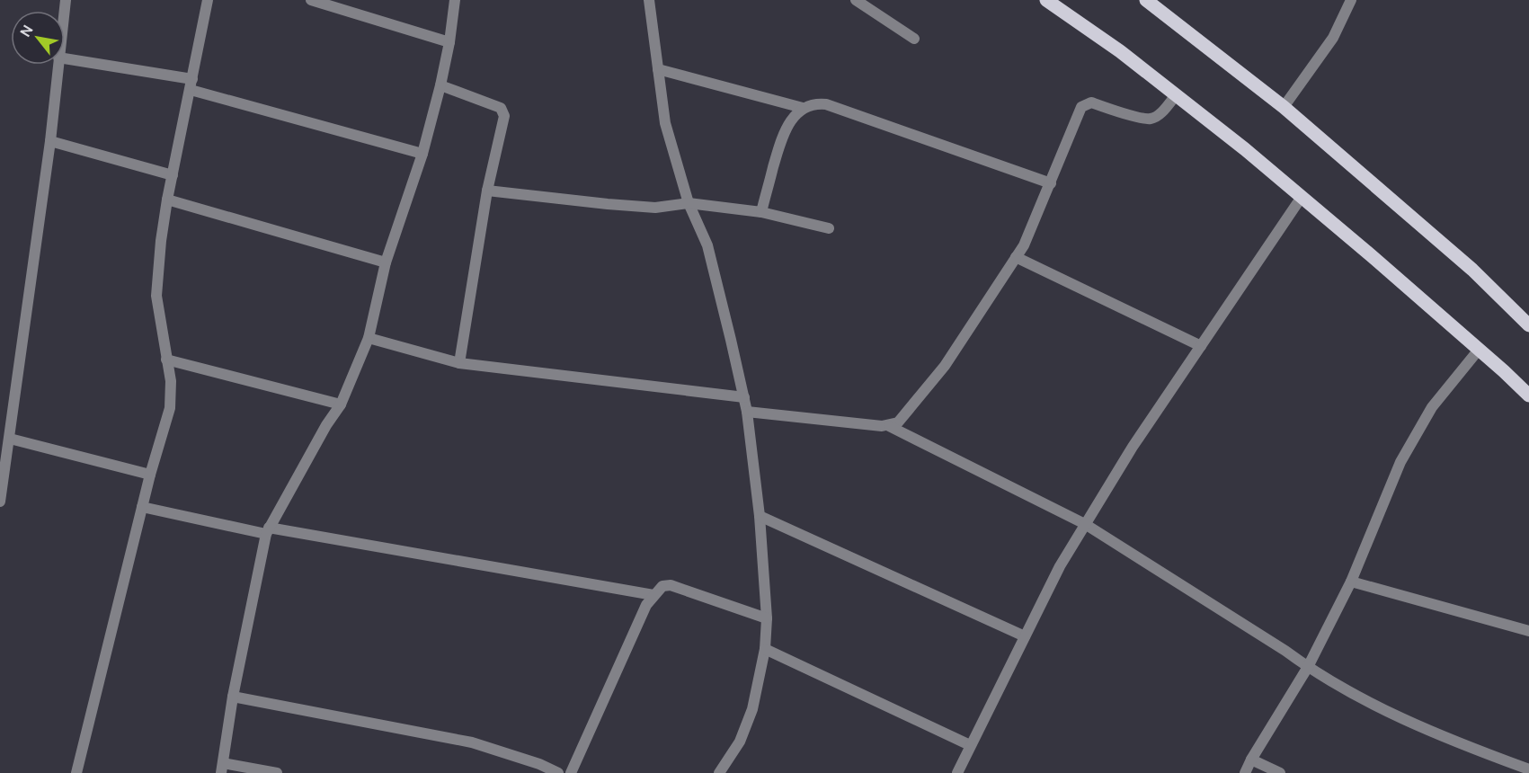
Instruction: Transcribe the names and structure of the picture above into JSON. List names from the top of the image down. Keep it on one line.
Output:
{"north":"top left"}
